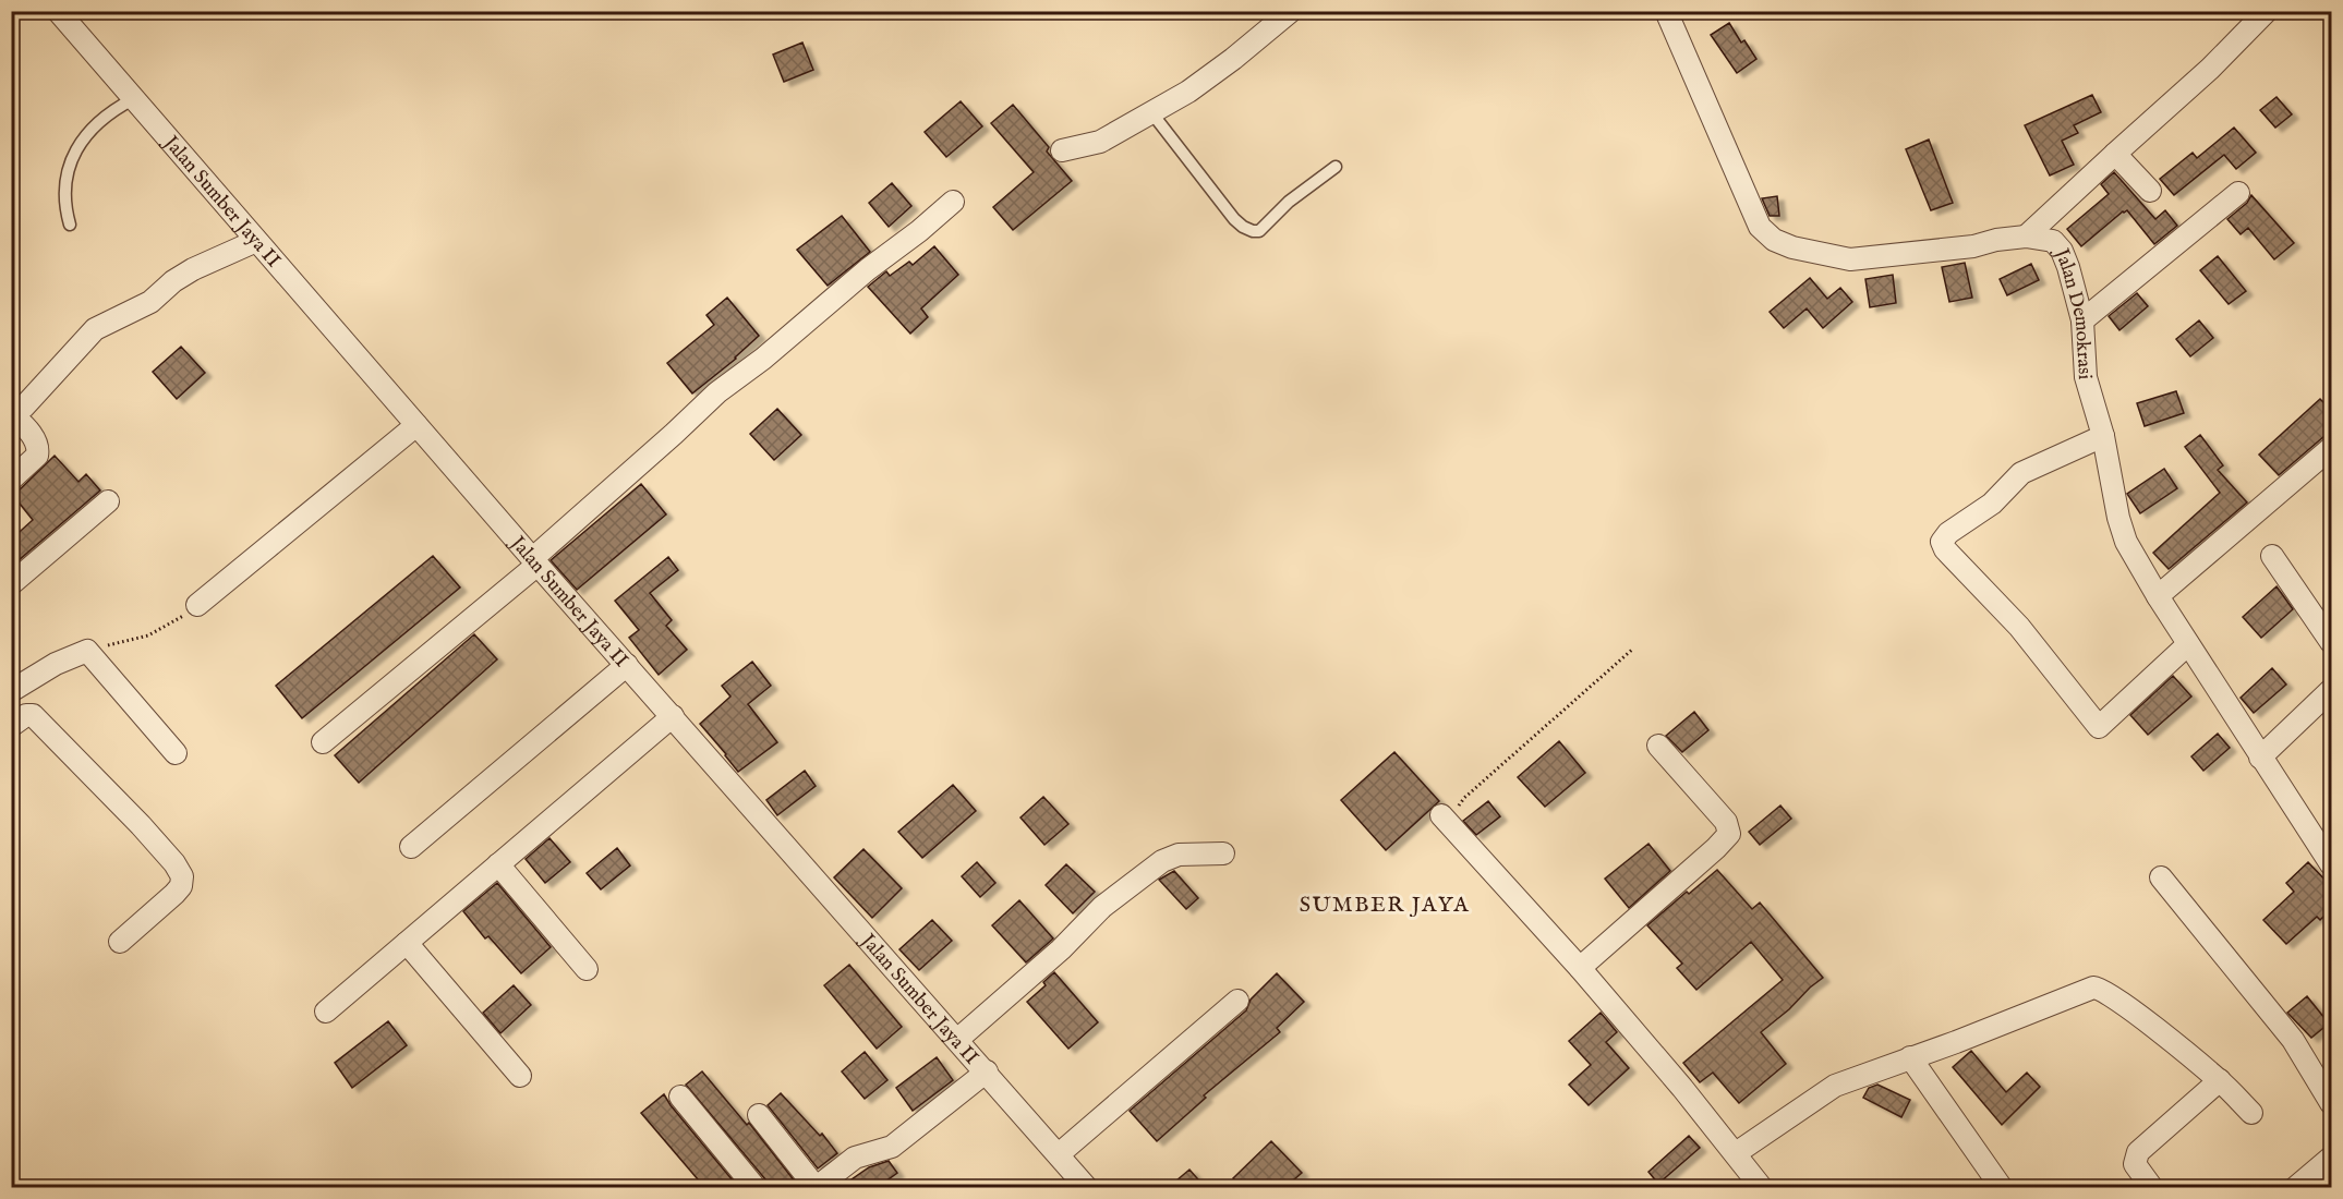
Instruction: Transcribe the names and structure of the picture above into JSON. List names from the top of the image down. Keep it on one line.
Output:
{"streets":{"street":["Jalan Sumber Jaya II","Jalan Demokrasi"]},"districts":["SUMBER JAYA"]}
